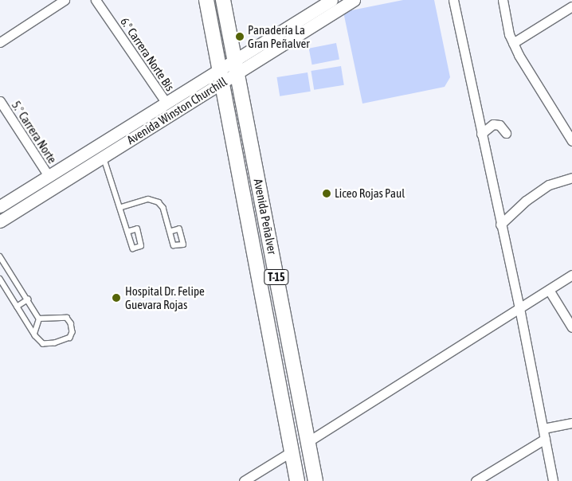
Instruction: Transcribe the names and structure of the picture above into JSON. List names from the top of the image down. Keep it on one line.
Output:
{"streets":{"main road":["Avenida Peñalver","T-15"],"street":["6.° Carrera Norte Bis","Avenida Winston Churchill","5.° Carrera Norte"]},"crossings":[["6.° Carrera Norte Bis","Avenida Winston Churchill"],["Avenida Winston Churchill","5.° Carrera Norte"],["Avenida Winston Churchill","Avenida Peñalver"]],"places":["Panadería La Gran Peñalver","Liceo Rojas Paul","Hospital Dr. Felipe Guevara Rojas"]}
